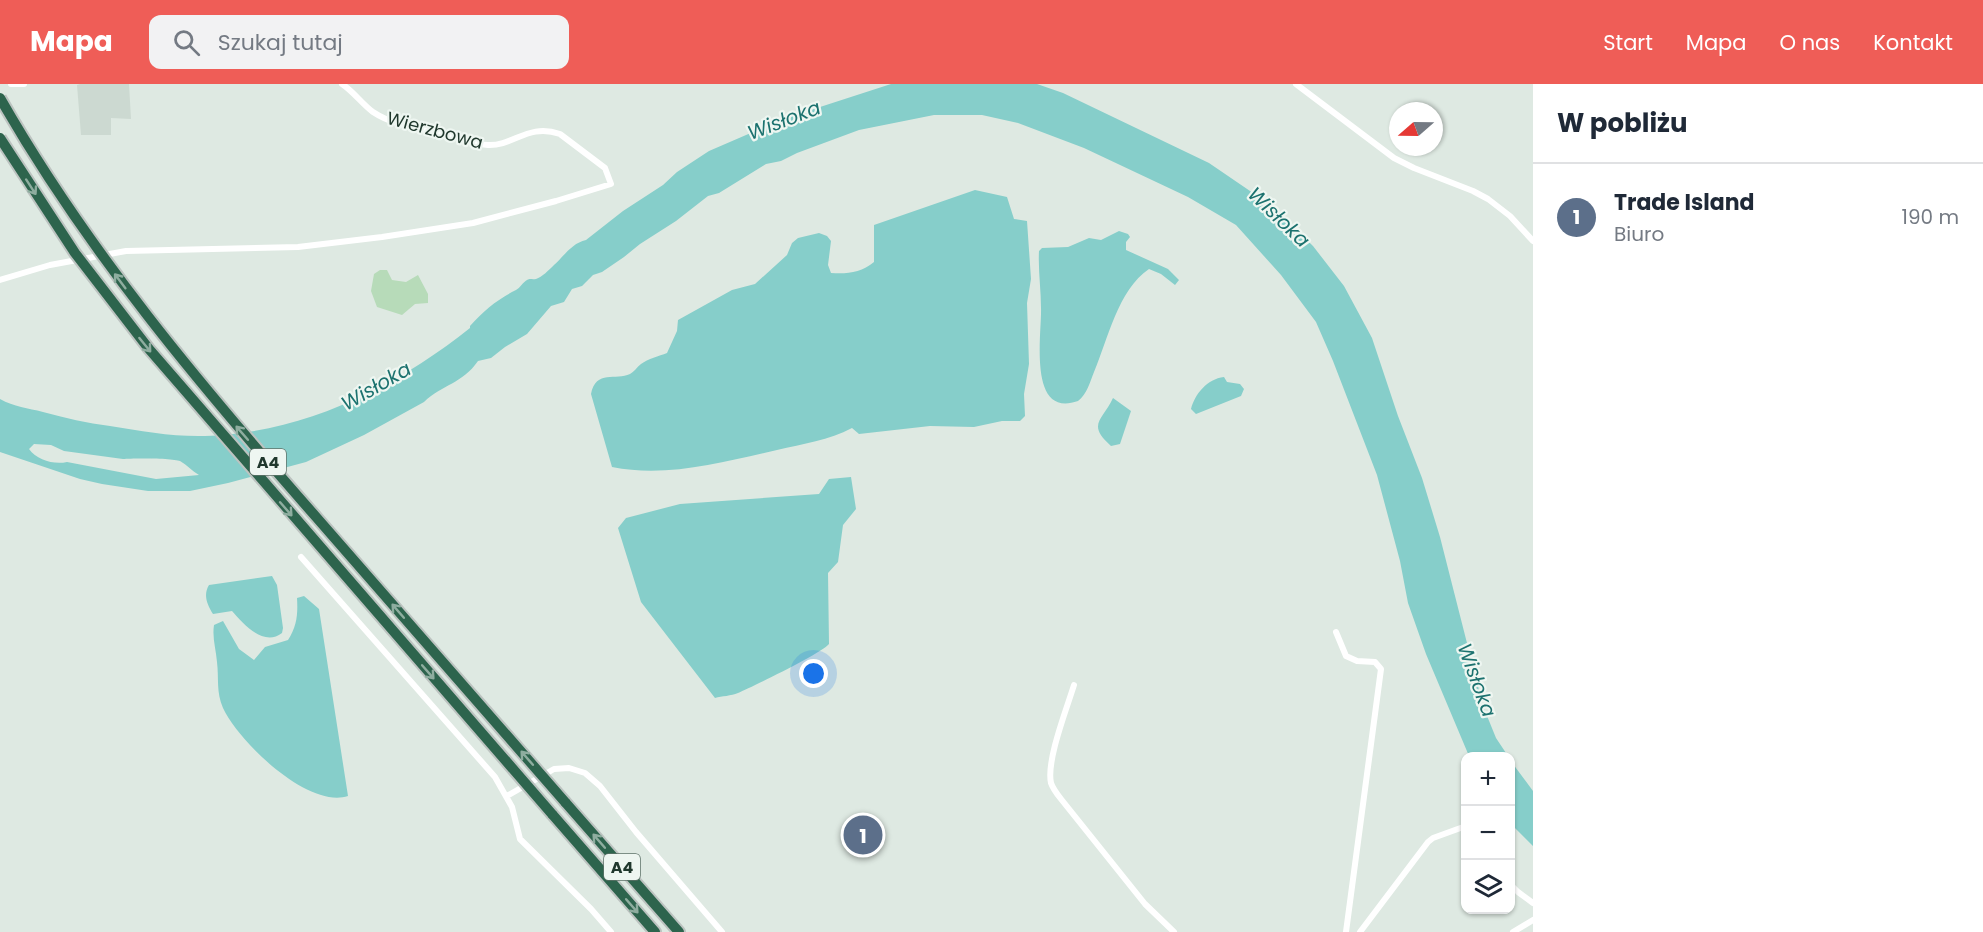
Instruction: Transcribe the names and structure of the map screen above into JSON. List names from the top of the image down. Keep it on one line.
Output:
{"streets":{"highway":["A4"],"street":["Wierzbowa"]},"water":["Wisłoka"],"north":"left","page":{"header":"Mapa","search":"Szukaj tutaj","nav":["Start","Mapa","O nas","Kontakt"],"heading":"W pobliżu","list":[{"mark":"1","name":"Trade Island","note":"Biuro","value":"190 m"}],"map_buttons":["+","−"],"pins":"1"}}
